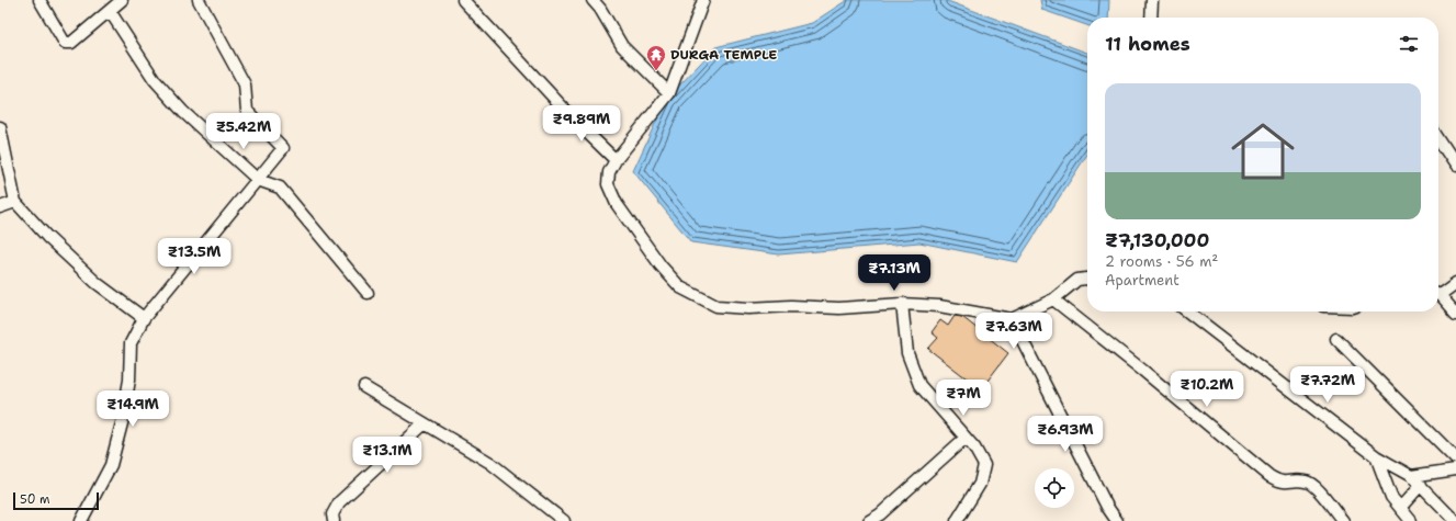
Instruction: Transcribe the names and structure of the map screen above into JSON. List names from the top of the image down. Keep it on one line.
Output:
{"places":{"temple":["DURGA TEMPLE"]},"scale_bar":"50 m","page":{"heading":"11 homes","list":[{"name":"₹7,130,000","note":"2 rooms · 56 m² · Apartment"}],"price":["₹9.89M","₹5.42M","₹13.5M","₹7.13M","₹7.63M","₹7.72M","₹10.2M","₹7M","₹14.9M","₹6.93M","₹13.1M"],"scale":"50 m"}}
